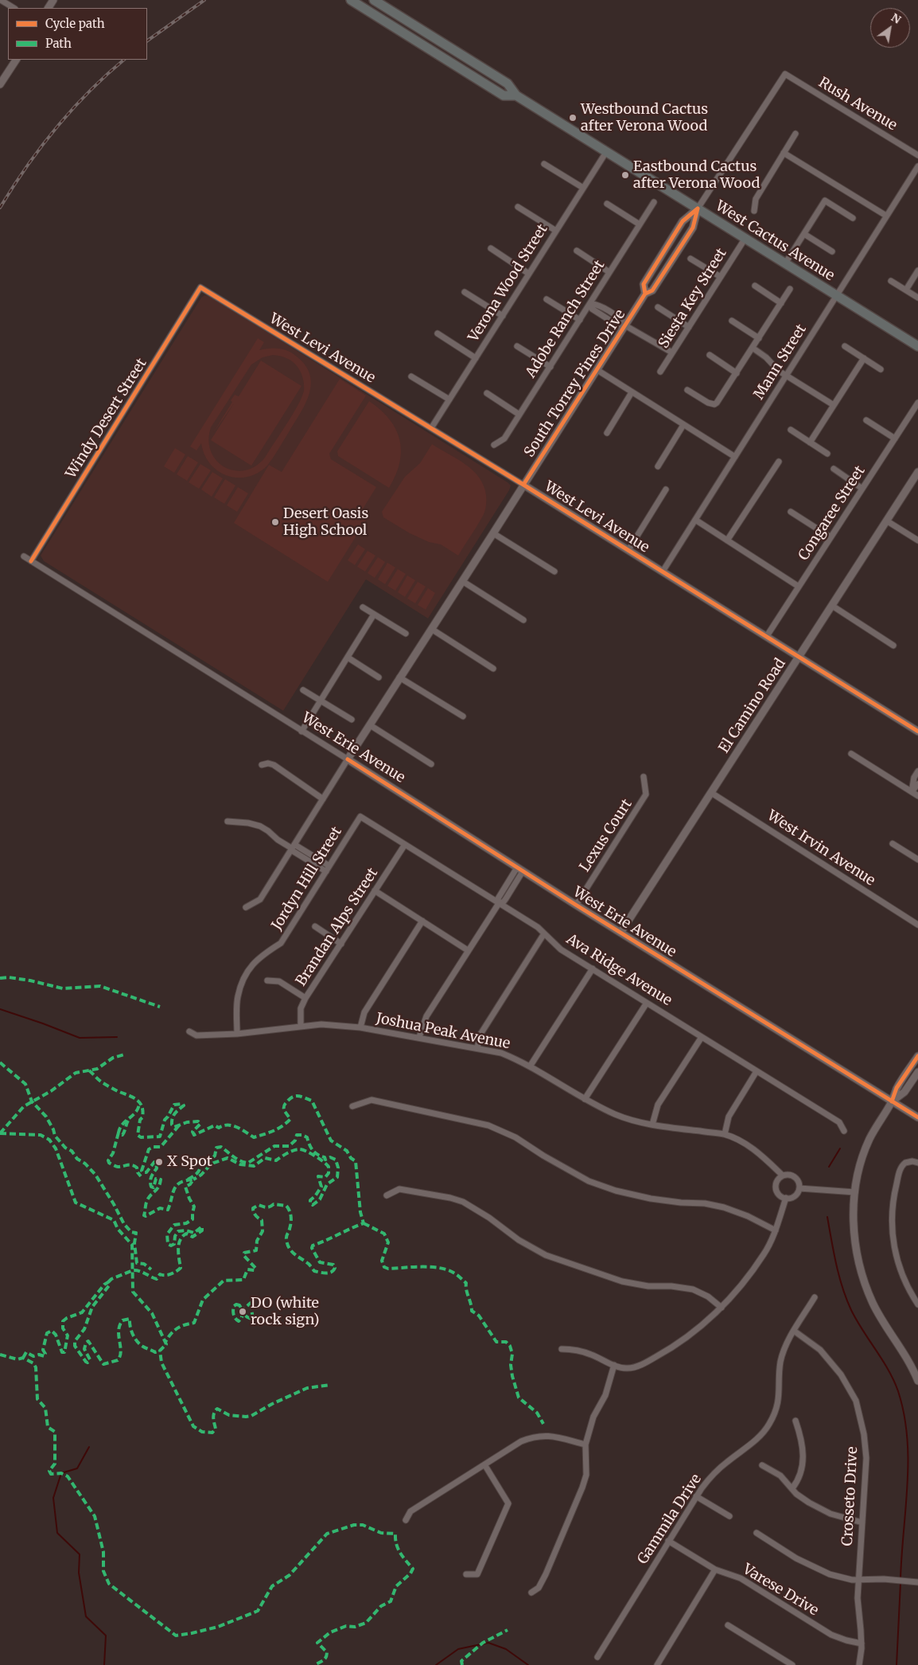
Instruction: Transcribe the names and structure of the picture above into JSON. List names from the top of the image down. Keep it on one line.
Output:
{"streets":{"main road":["West Cactus Avenue"],"street":["Rush Avenue","Verona Wood Street","Siesta Key Street","Adobe Ranch Street","West Levi Avenue","Mann Street","South Torrey Pines Drive","Windy Desert Street","Congaree Street","El Camino Road","West Erie Avenue","Lexus Court","West Irvin Avenue","Jordyn Hill Street","Brandan Alps Street","Ava Ridge Avenue","Joshua Peak Avenue","Crosseto Drive","Gammila Drive","Varese Drive"]},"crossings":[["Rush Avenue","South Torrey Pines Drive"],["West Cactus Avenue","Verona Wood Street"],["West Cactus Avenue","Siesta Key Street"],["West Cactus Avenue","Mann Street"],["West Cactus Avenue","South Torrey Pines Drive"],["Verona Wood Street","West Levi Avenue"],["West Levi Avenue","Mann Street"],["West Levi Avenue","South Torrey Pines Drive"],["West Levi Avenue","Windy Desert Street"],["West Levi Avenue","Congaree Street"],["West Levi Avenue","El Camino Road"],["South Torrey Pines Drive","West Erie Avenue"],["Windy Desert Street","West Erie Avenue"],["El Camino Road","West Erie Avenue"],["El Camino Road","West Irvin Avenue"],["West Erie Avenue","Lexus Court"],["Jordyn Hill Street","Ava Ridge Avenue"],["Jordyn Hill Street","Joshua Peak Avenue"],["Brandan Alps Street","Ava Ridge Avenue"],["Brandan Alps Street","Joshua Peak Avenue"],["Crosseto Drive","Gammila Drive"],["Crosseto Drive","Varese Drive"],["Gammila Drive","Varese Drive"]],"places":["Westbound Cactus after Verona Wood","Eastbound Cactus after Verona Wood","Desert Oasis High School","X Spot","DO (white rock sign)"],"legend":["Cycle path","Path"],"north":"top right"}
